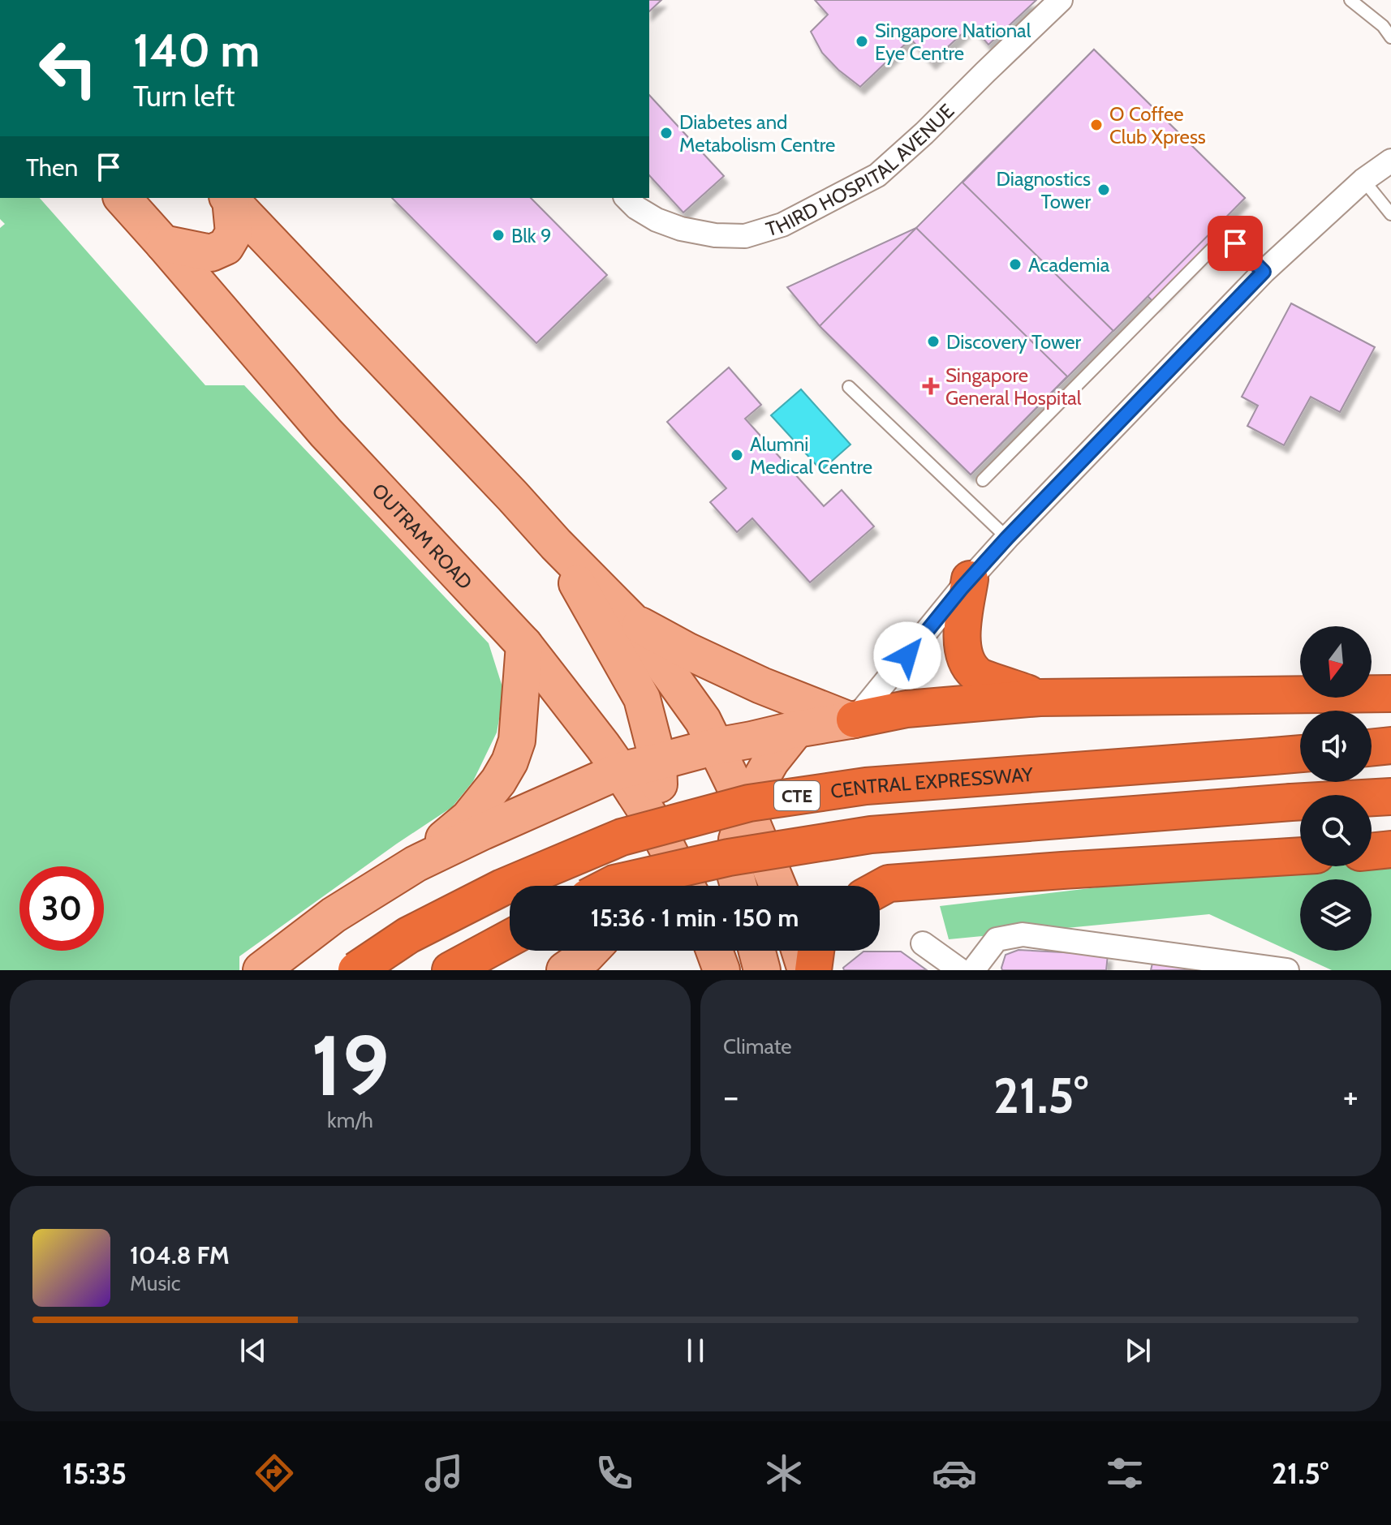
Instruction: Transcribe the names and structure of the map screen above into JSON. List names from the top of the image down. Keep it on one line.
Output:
{"streets":{"highway":["CENTRAL EXPRESSWAY","CTE"],"main road":["OUTRAM ROAD"],"street":["THIRD HOSPITAL AVENUE"]},"places":{"other":["Singapore National Eye Centre","O Coffee Club Xpress","Diabetes and Metabolism Centre","Diagnostics Tower","Blk 9","Academia","Discovery Tower","Alumni Medical Centre"],"health":["Singapore General Hospital"]},"north":"bottom","page":{"turn":["140 m","Turn left"],"then":"Then","limit":"30","trip":"15:36 · 1 min · 150 m","tile":[["19","km/h"],"Climate"],"heat":["−","21.5°","+"],"song":["104.8 FM","Music"],"tabs":["15:35","21.5°"]}}
